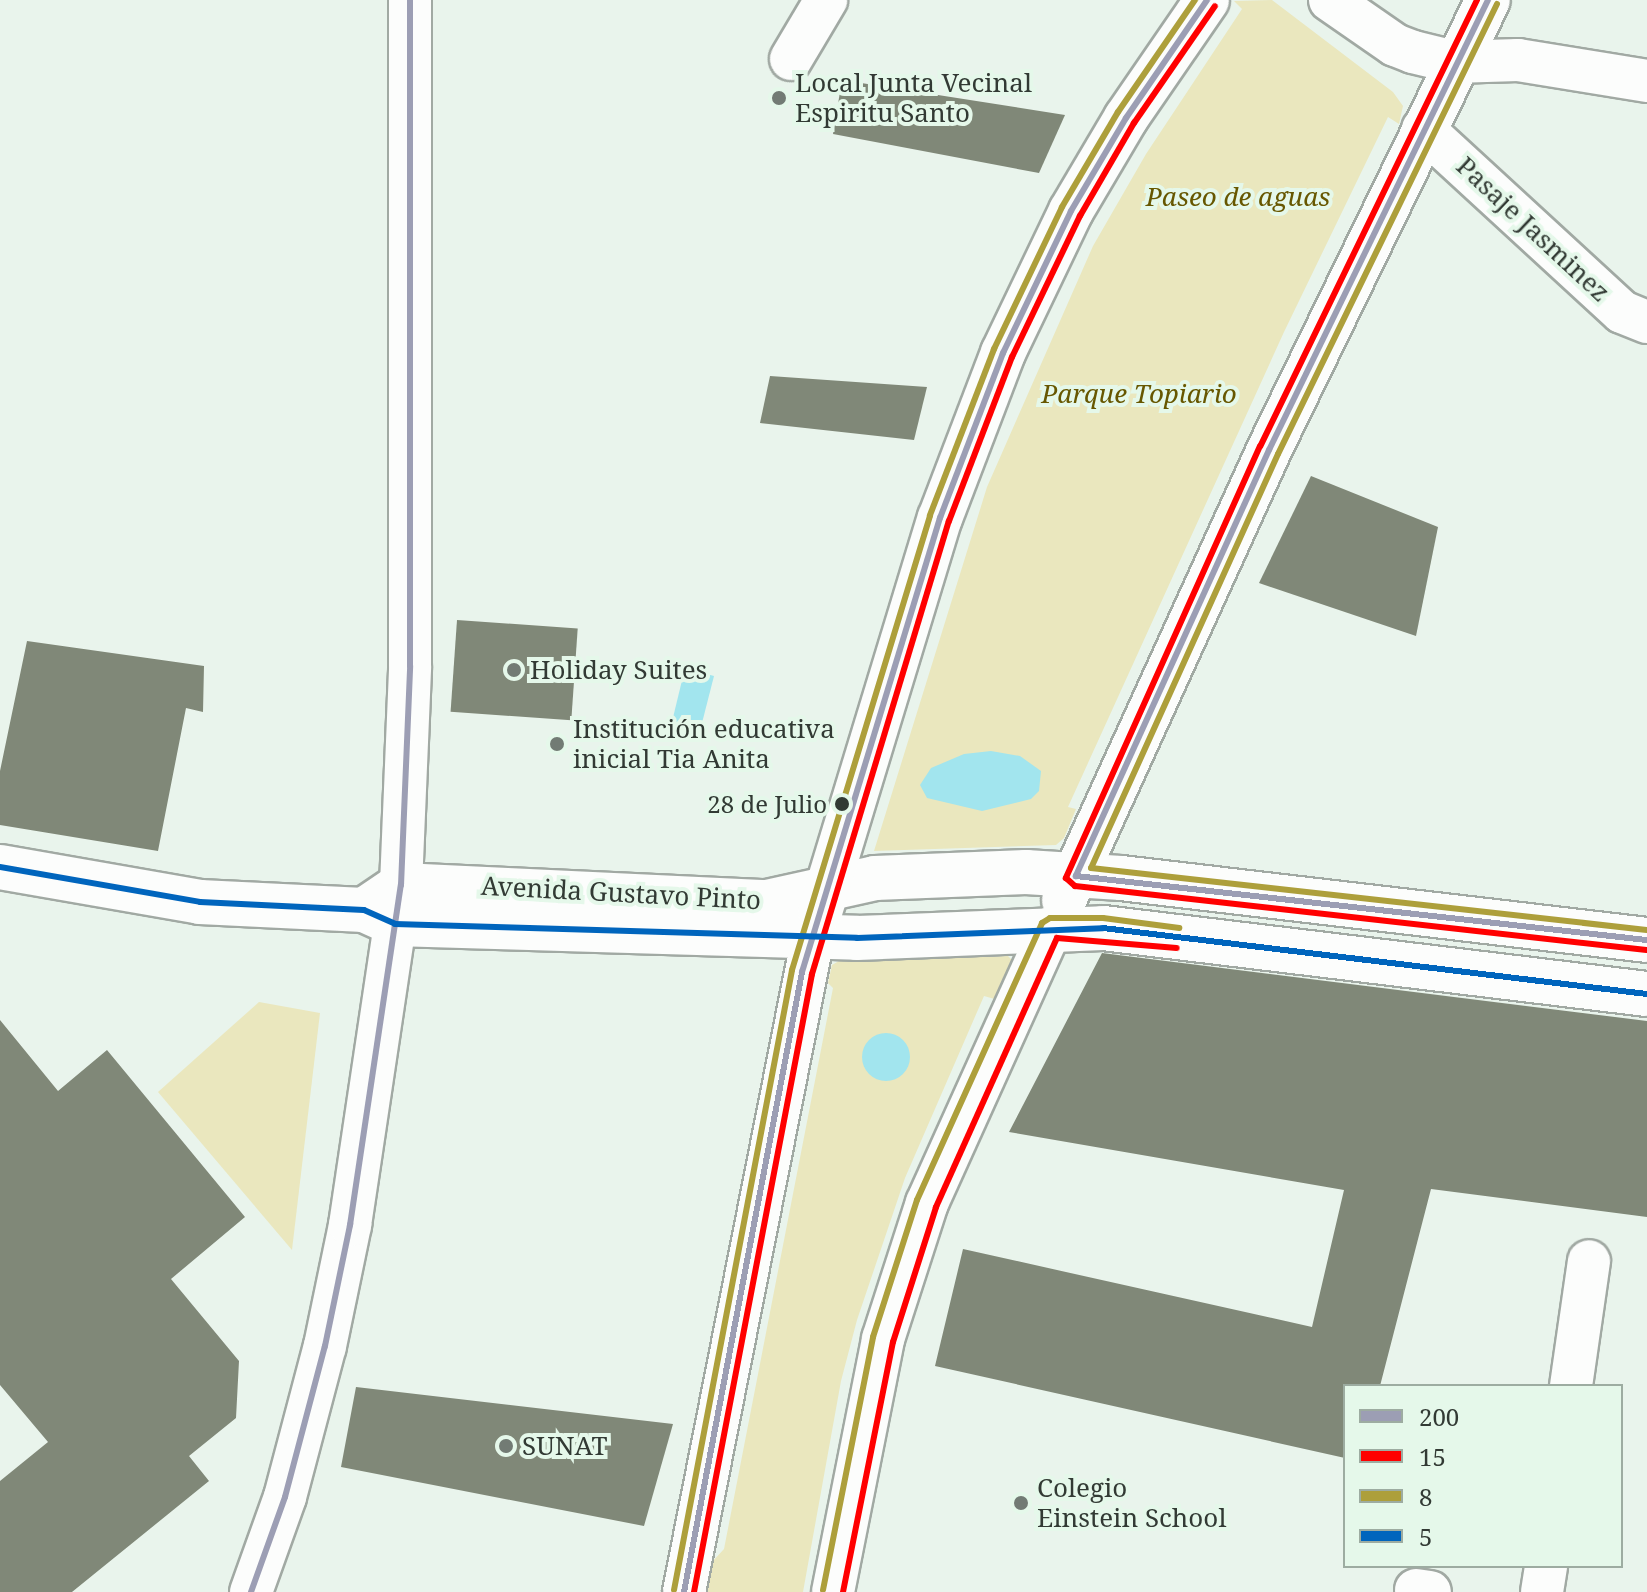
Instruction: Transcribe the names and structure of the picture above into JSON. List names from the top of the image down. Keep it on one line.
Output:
{"streets":{"main road":["Avenida Gustavo Pinto"],"street":["Pasaje Jasminez"]},"parks":["Paseo de aguas","Parque Topiario"],"places":["Local Junta Vecinal Espiritu Santo","Holiday Suites","Institución educativa inicial Tia Anita","28 de Julio","SUNAT","Colegio Einstein School"],"lines":["transit line 200","transit line 15","transit line 8","transit line 5"],"legend":["200","15","8","5"]}
